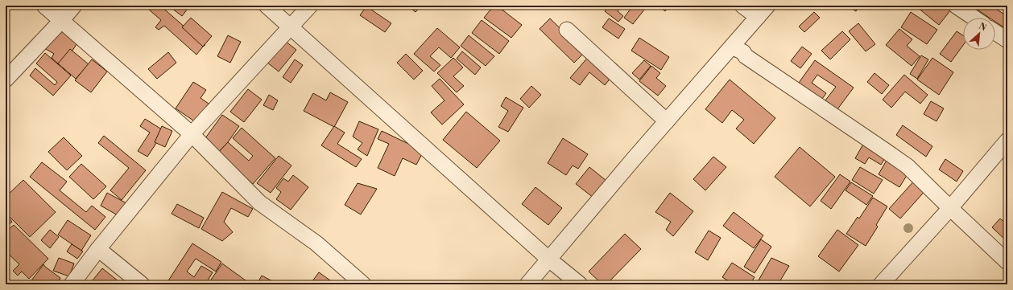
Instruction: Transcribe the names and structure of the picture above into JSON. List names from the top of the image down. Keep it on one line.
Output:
{"north":"top right"}
